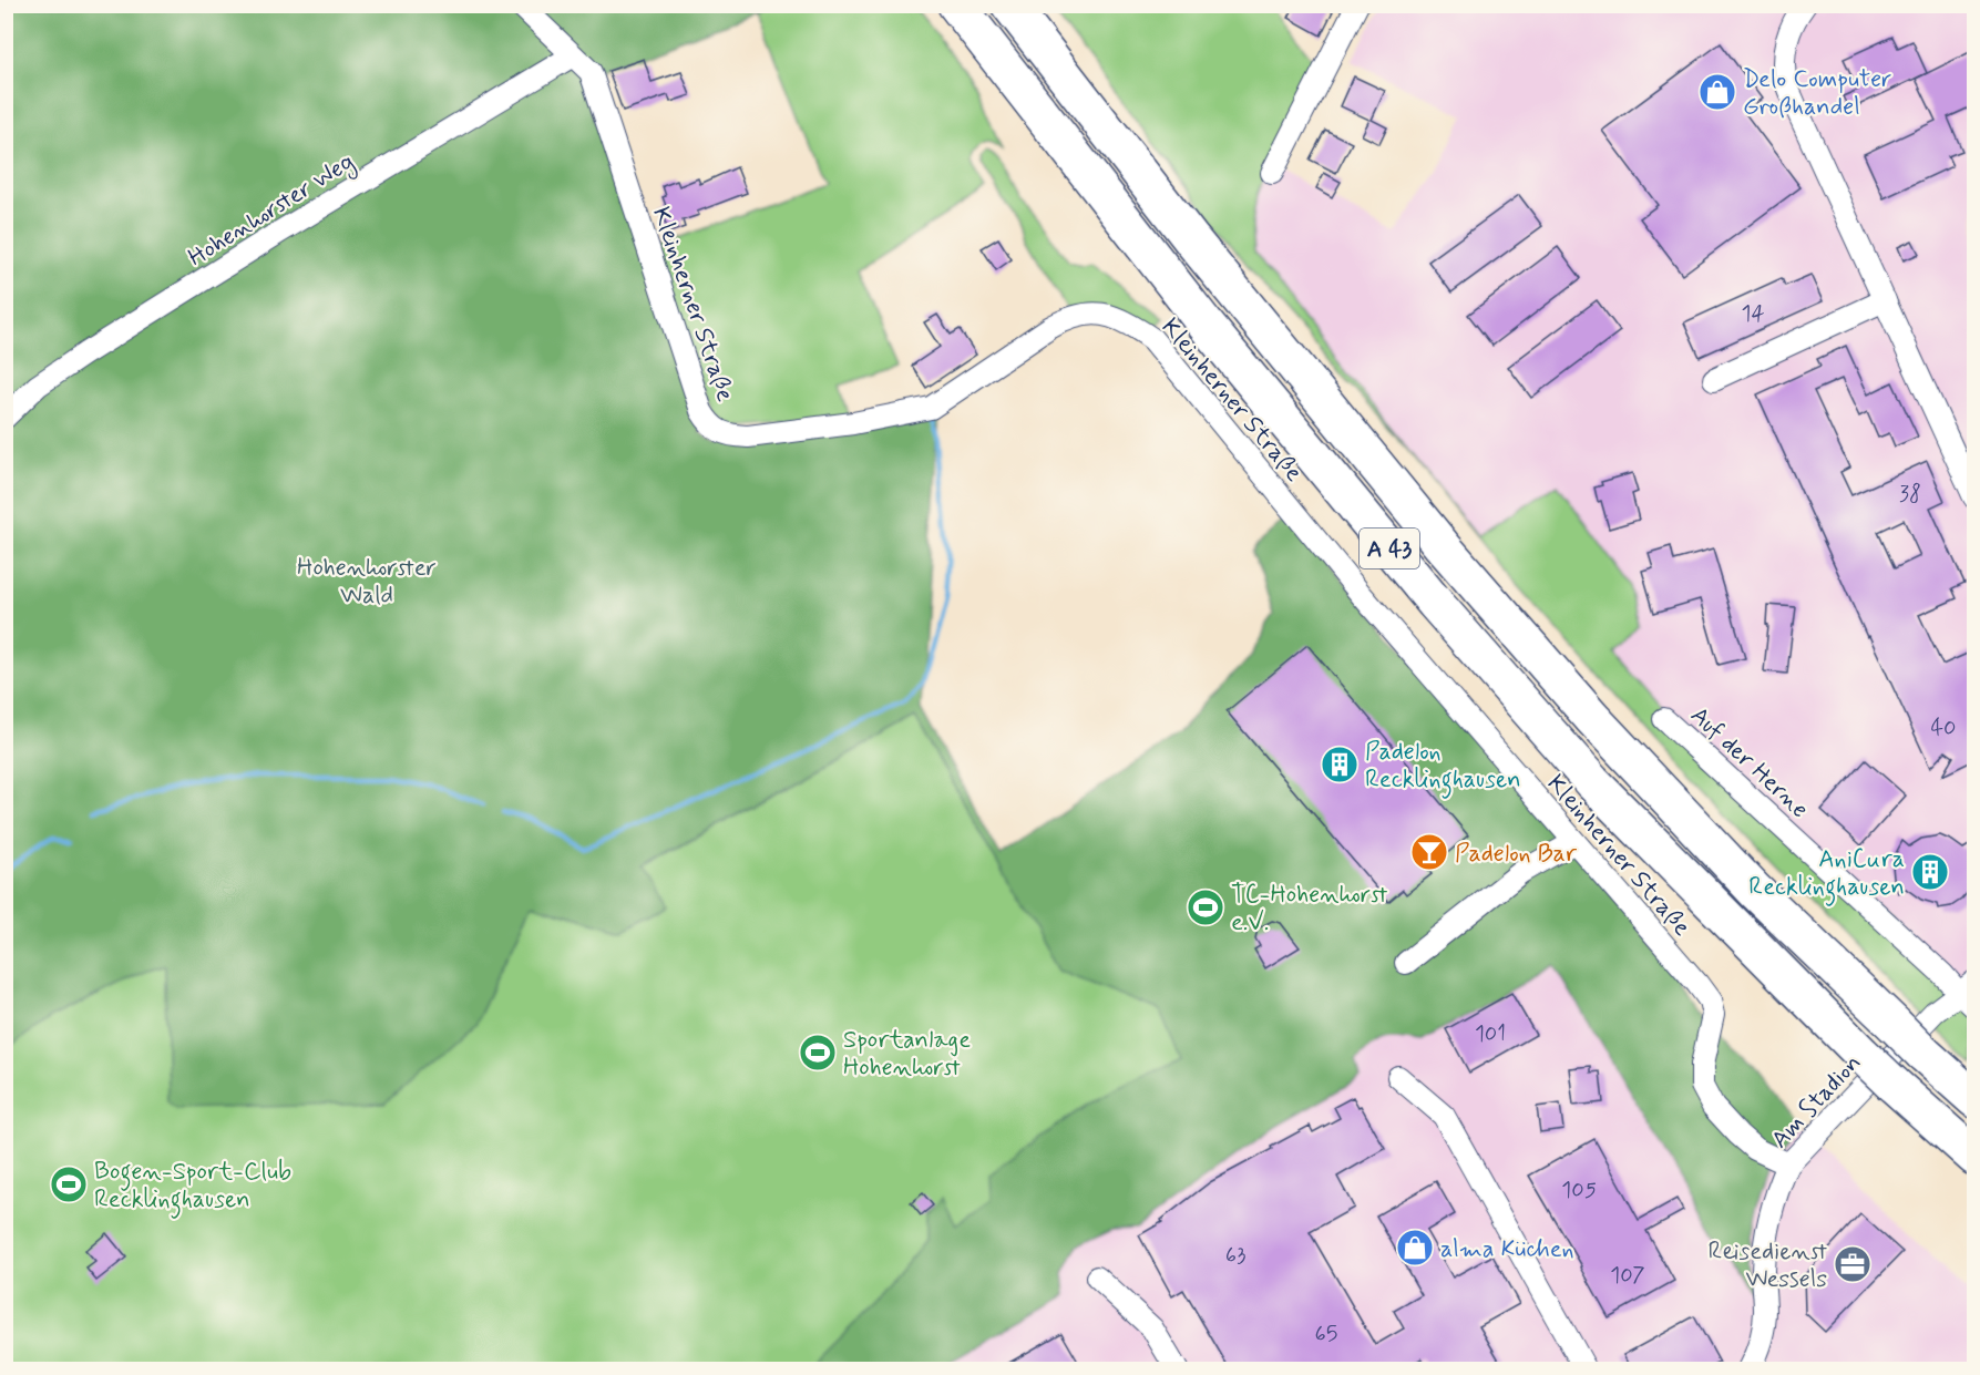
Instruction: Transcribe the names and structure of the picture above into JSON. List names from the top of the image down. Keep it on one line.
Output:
{"streets":{"highway":["A 43"],"street":["Hohenhorster Weg","Kleinherner Straße","Auf der Herne","Am Stadion"]},"crossings":[["Hohenhorster Weg","Kleinherner Straße"],["Kleinherner Straße","Am Stadion"],["Auf der Herne","Am Stadion"]],"parks":["Hohenhorster Wald"],"places":{"shop":["Delo Computer Großhandel","alma Küchen"],"building":["Padelon Recklinghausen","AniCura Recklinghausen"],"bar":["Padelon Bar"],"sports":["TC-Hohenhorst e.V.","Sportanlage Hohenhorst","Bogen-Sport-Club Recklinghausen"],"office":["Reisedienst Wessels"]},"house_numbers":["14","38","40","101","105","63","107","65"]}
